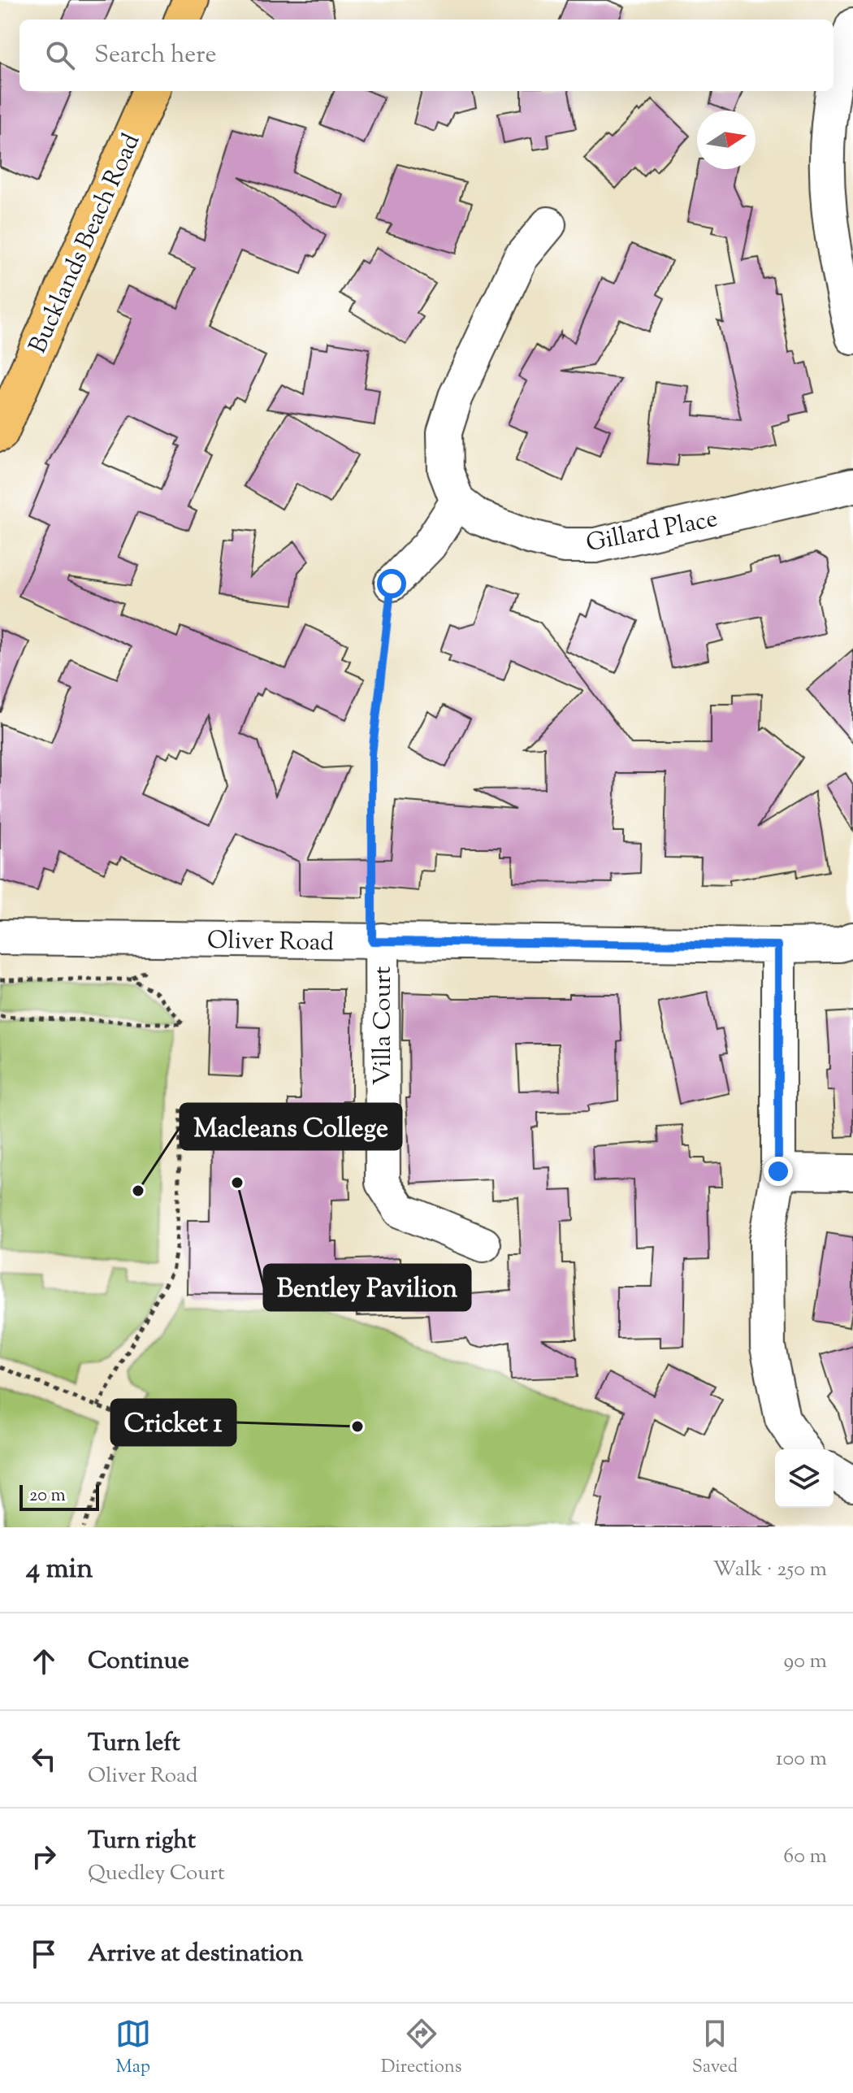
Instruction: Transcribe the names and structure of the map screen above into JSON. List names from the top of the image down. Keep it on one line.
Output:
{"streets":{"main road":["Bucklands Beach Road"],"street":["Gillard Place","Oliver Road","Villa Court"]},"crossings":[["Oliver Road","Villa Court"]],"places":["Bentley Pavilion","Macleans College","Cricket 1"],"scale_bar":"20 m","north":"right","page":{"search":"Search here","scale":"20 m","heading":["4 min","Walk · 250 m"],"list":[["Continue","90 m"],["Turn left","Oliver Road","100 m"],["Turn right","Quedley Court","60 m"],"Arrive at destination"],"nav":["Map","Directions","Saved"]}}
